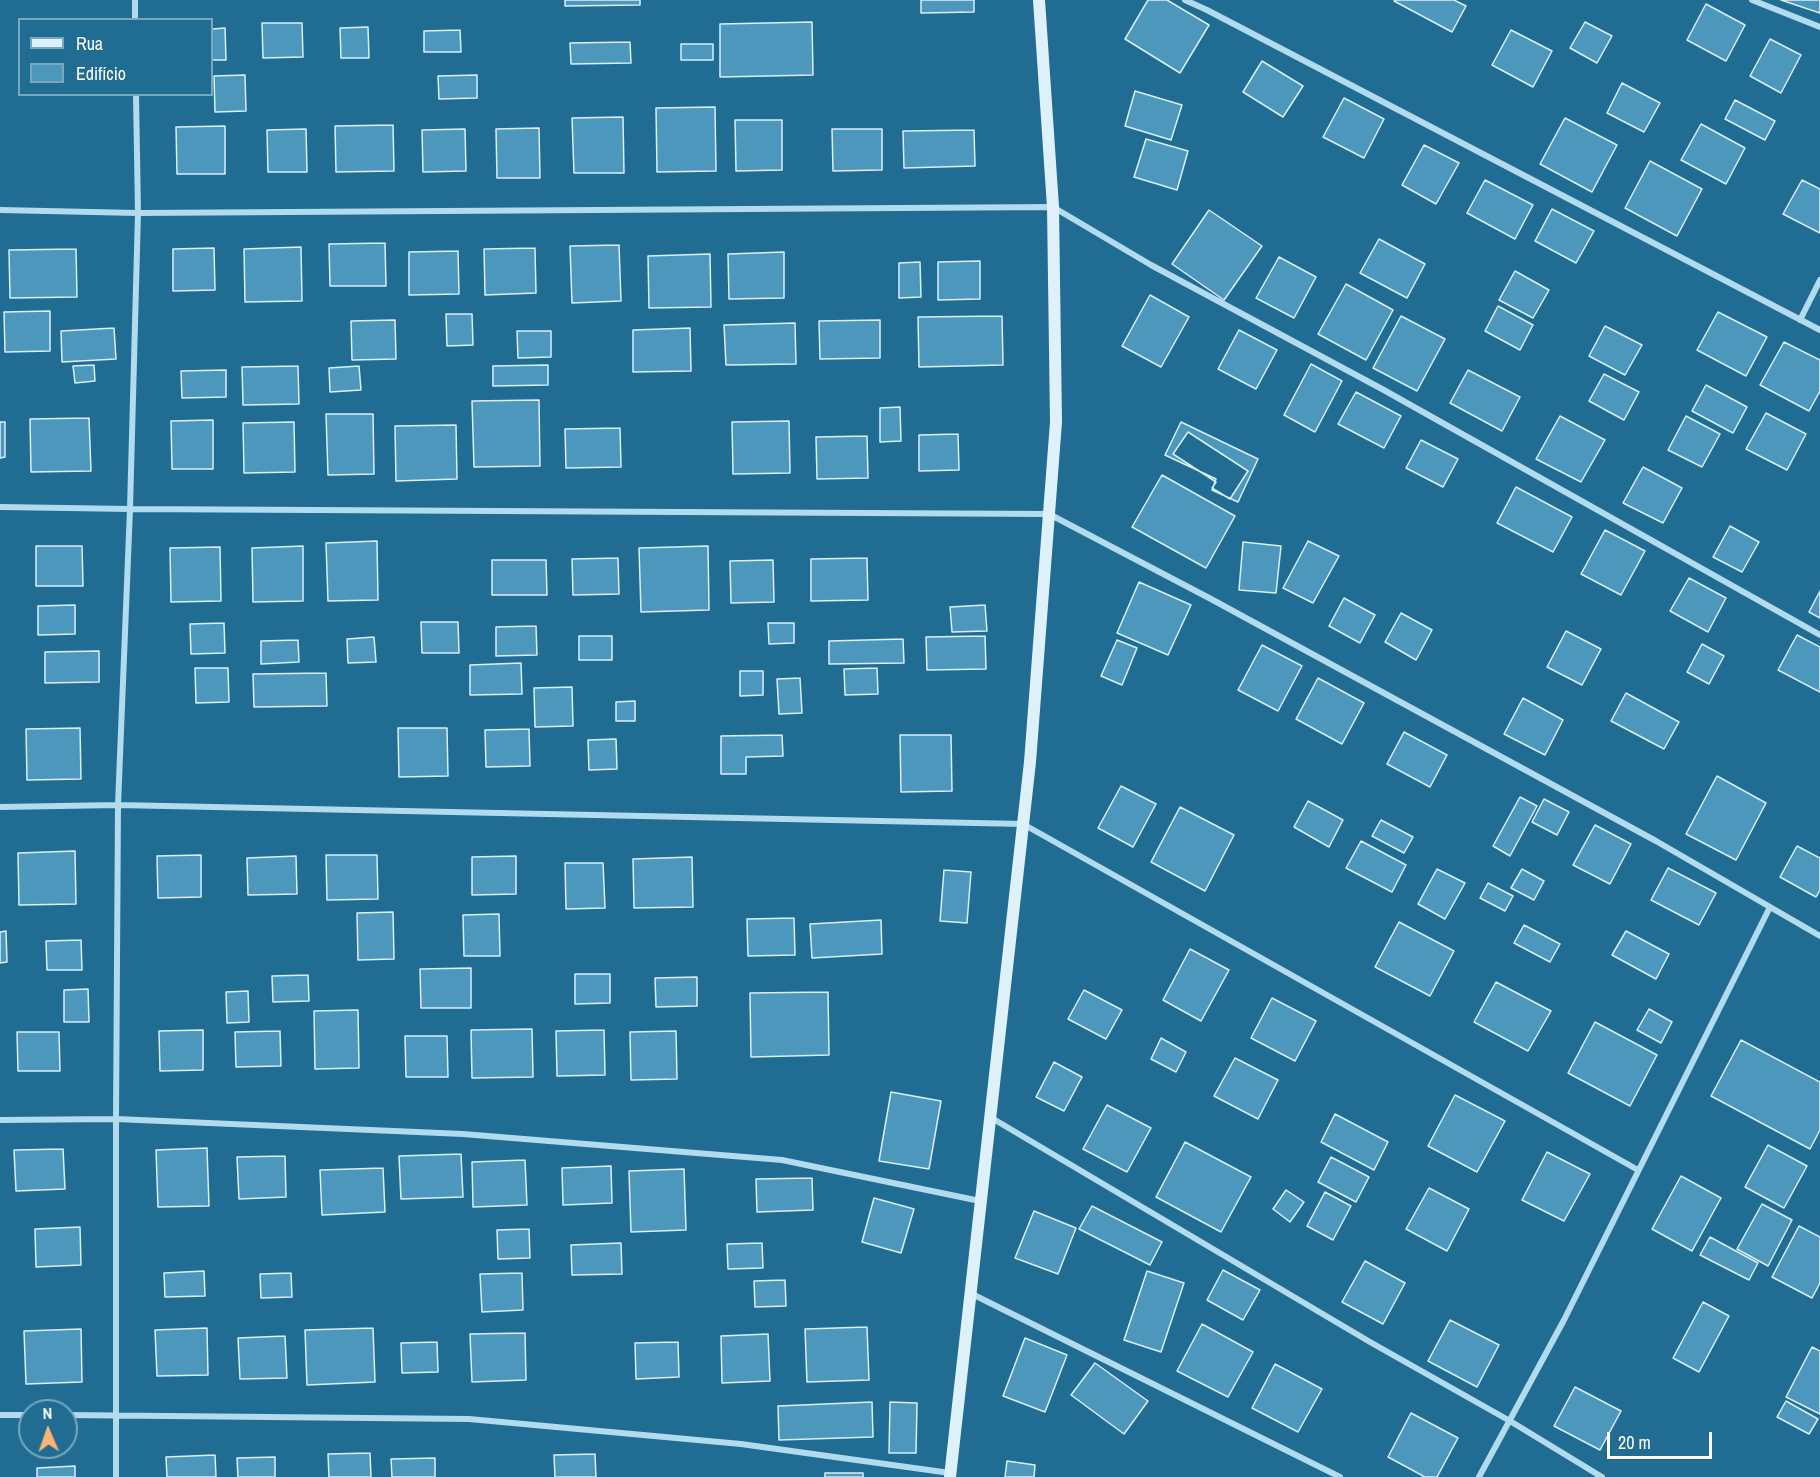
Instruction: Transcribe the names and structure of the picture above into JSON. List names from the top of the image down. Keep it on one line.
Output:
{"legend":["Rua","Edifício"],"scale_bar":"20 m","north":"top"}
